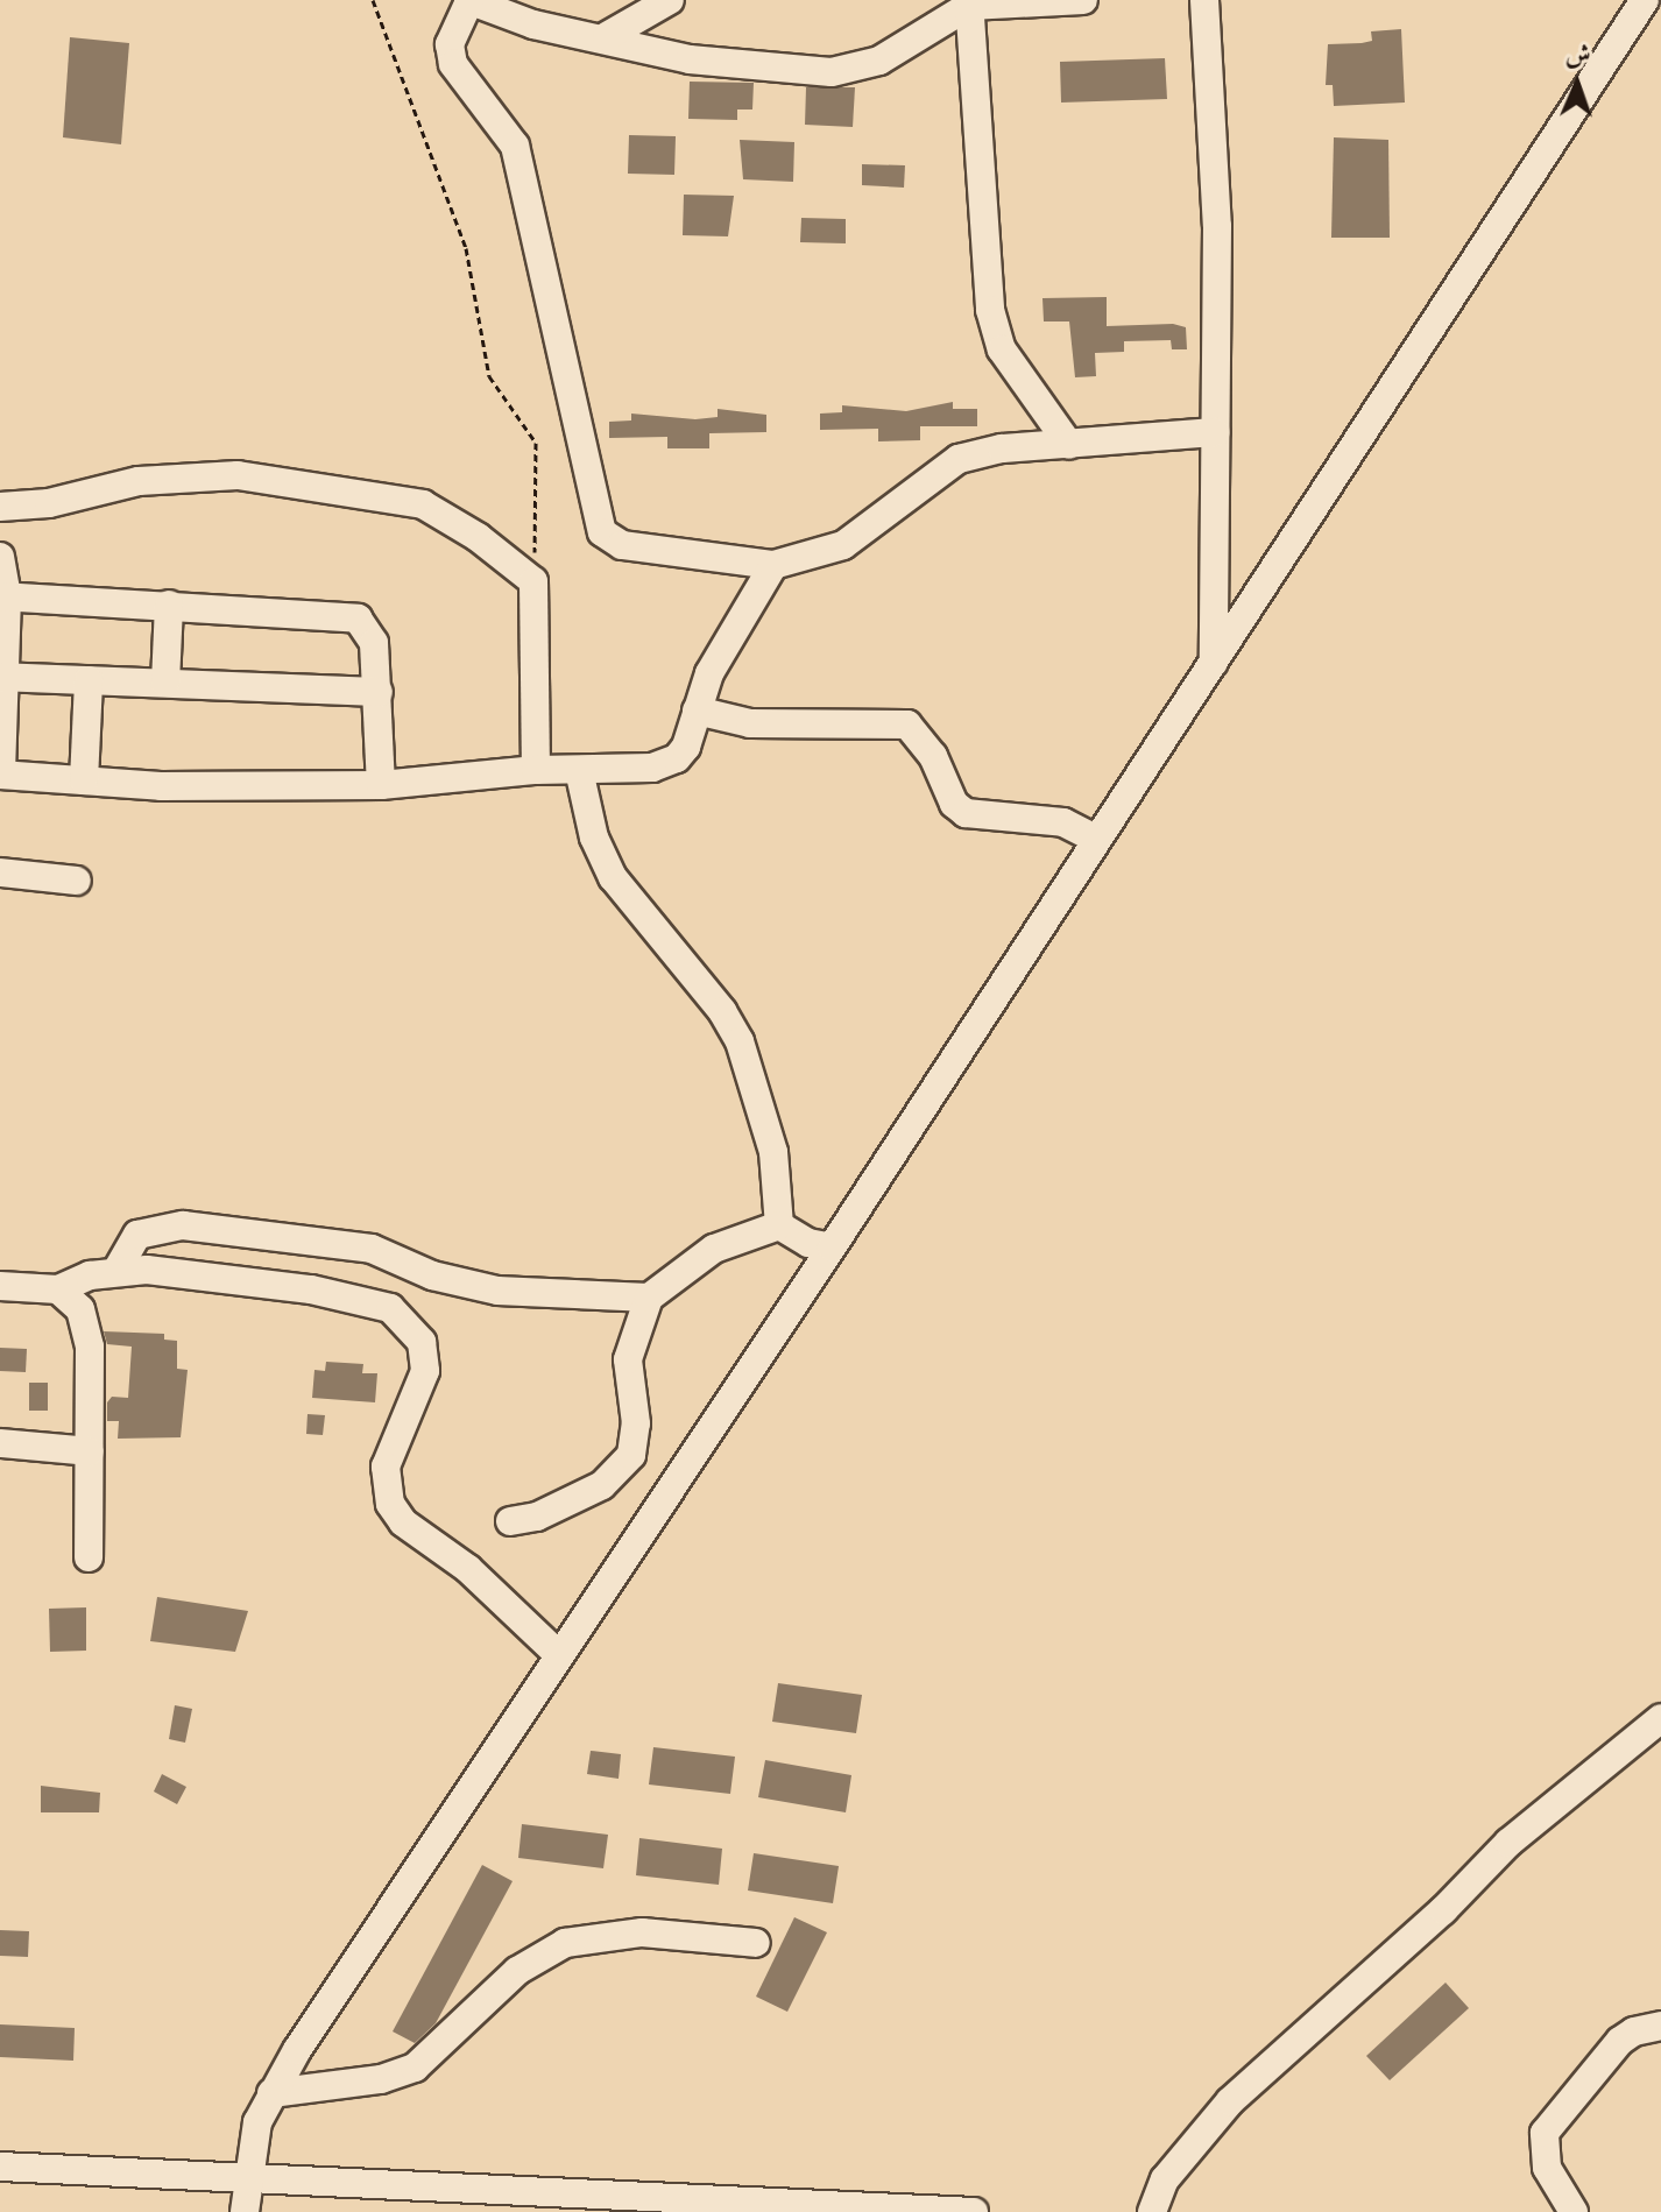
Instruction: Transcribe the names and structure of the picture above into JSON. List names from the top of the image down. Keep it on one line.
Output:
{"north":"top"}
